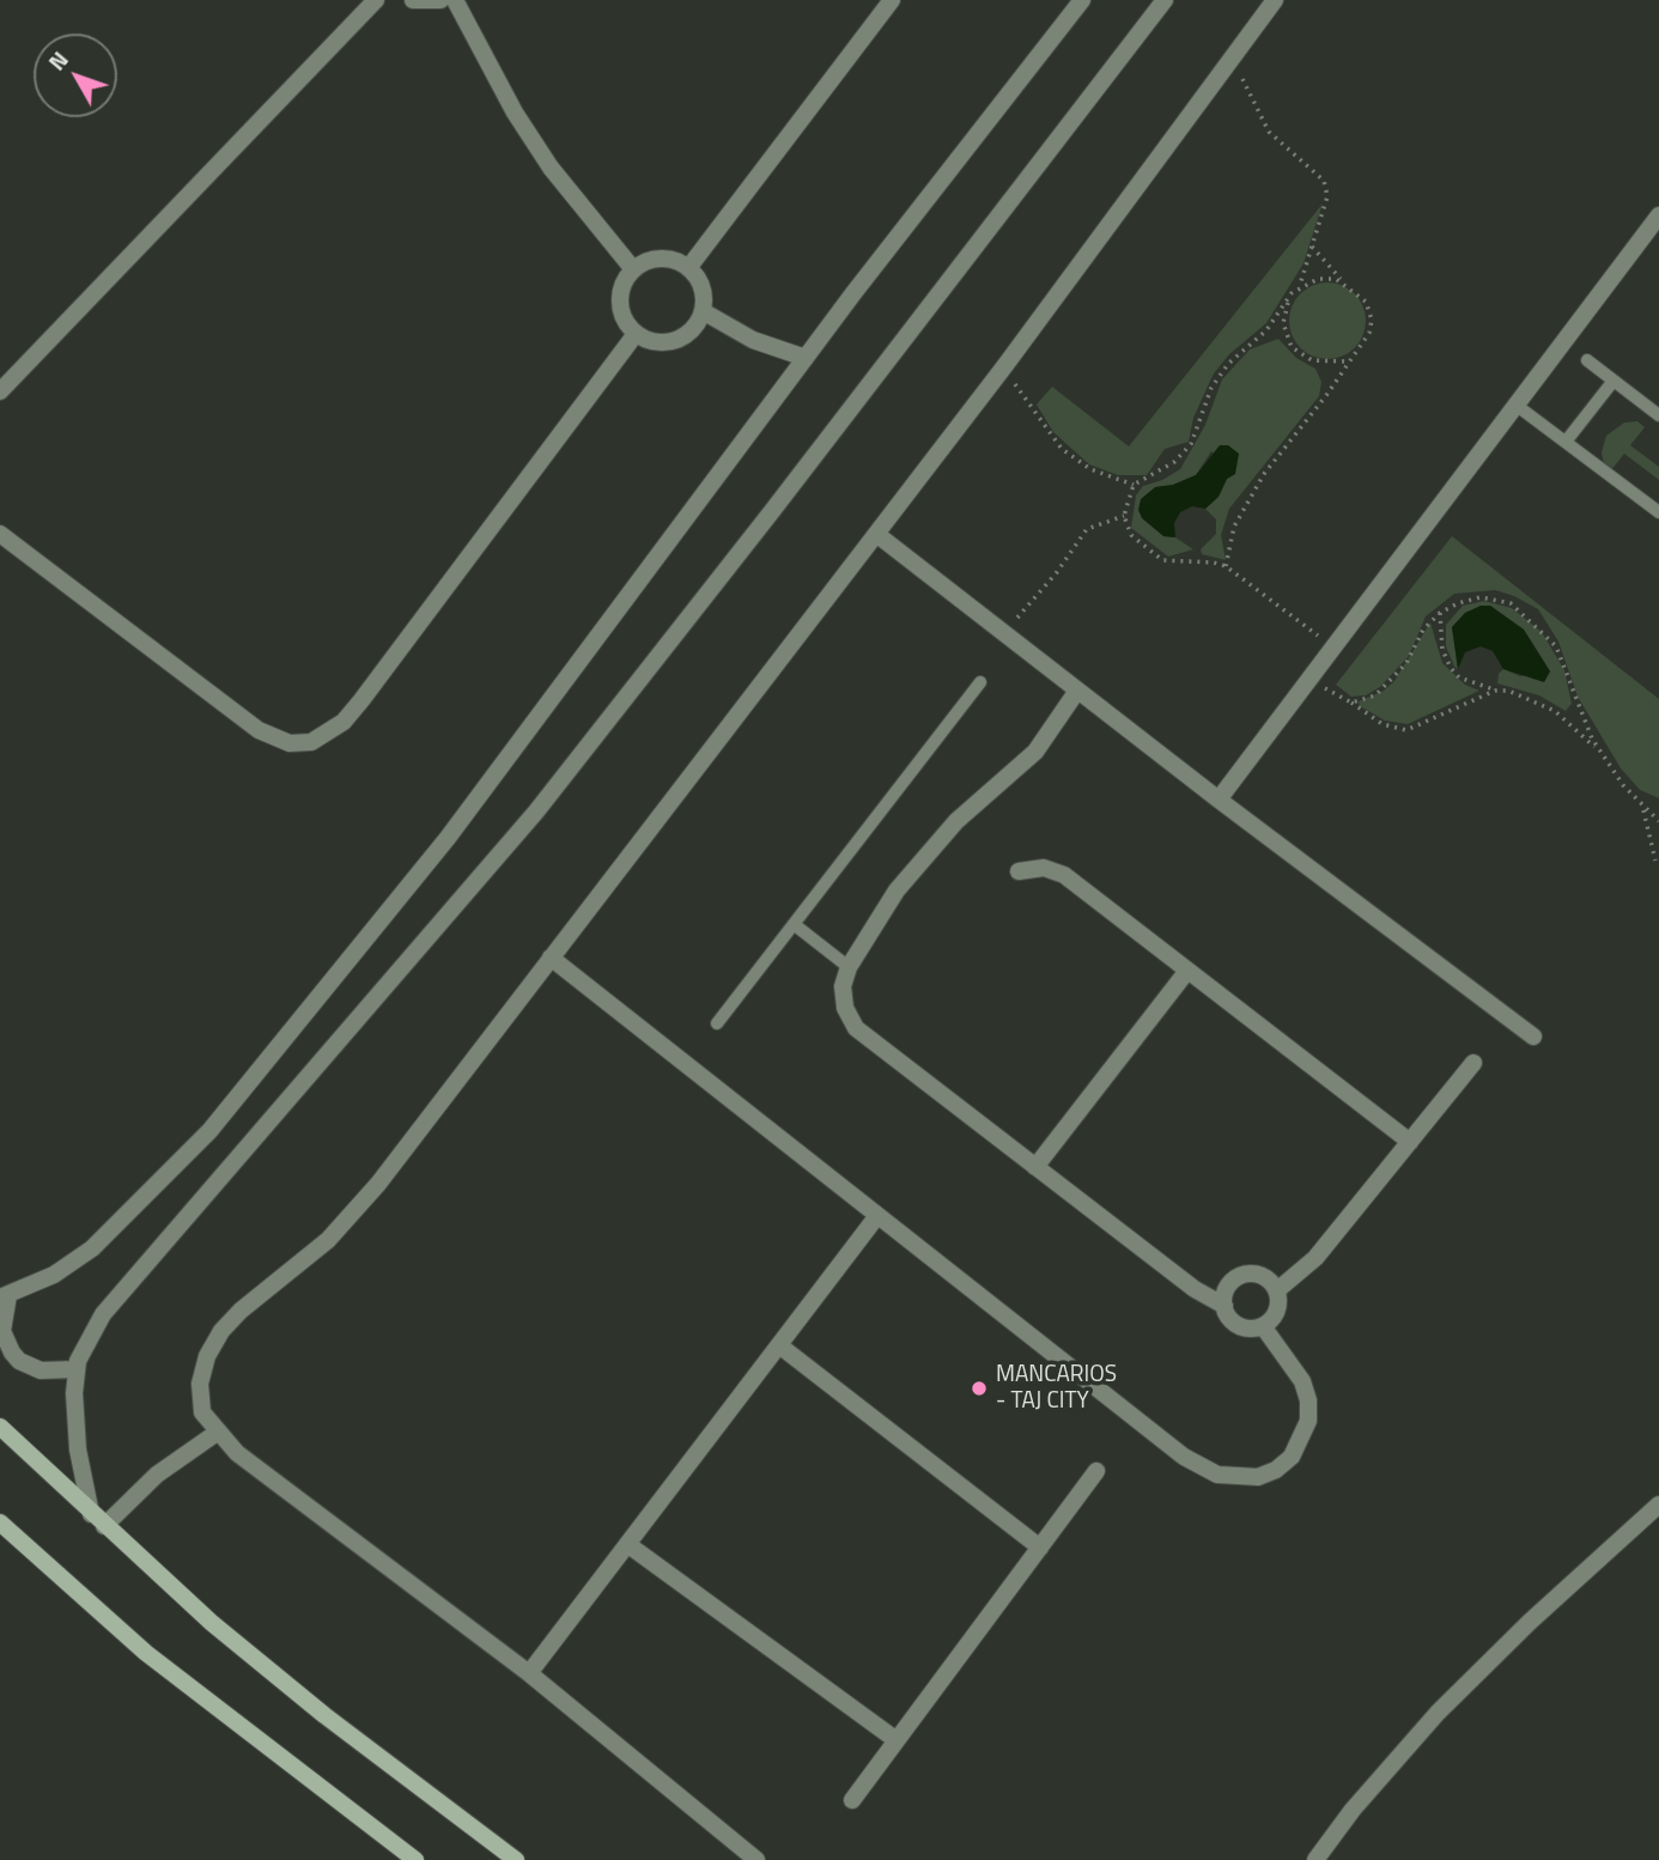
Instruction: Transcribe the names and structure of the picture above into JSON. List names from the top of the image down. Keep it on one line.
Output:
{"places":["MANCARIOS - TAJ CITY"],"north":"top left"}
